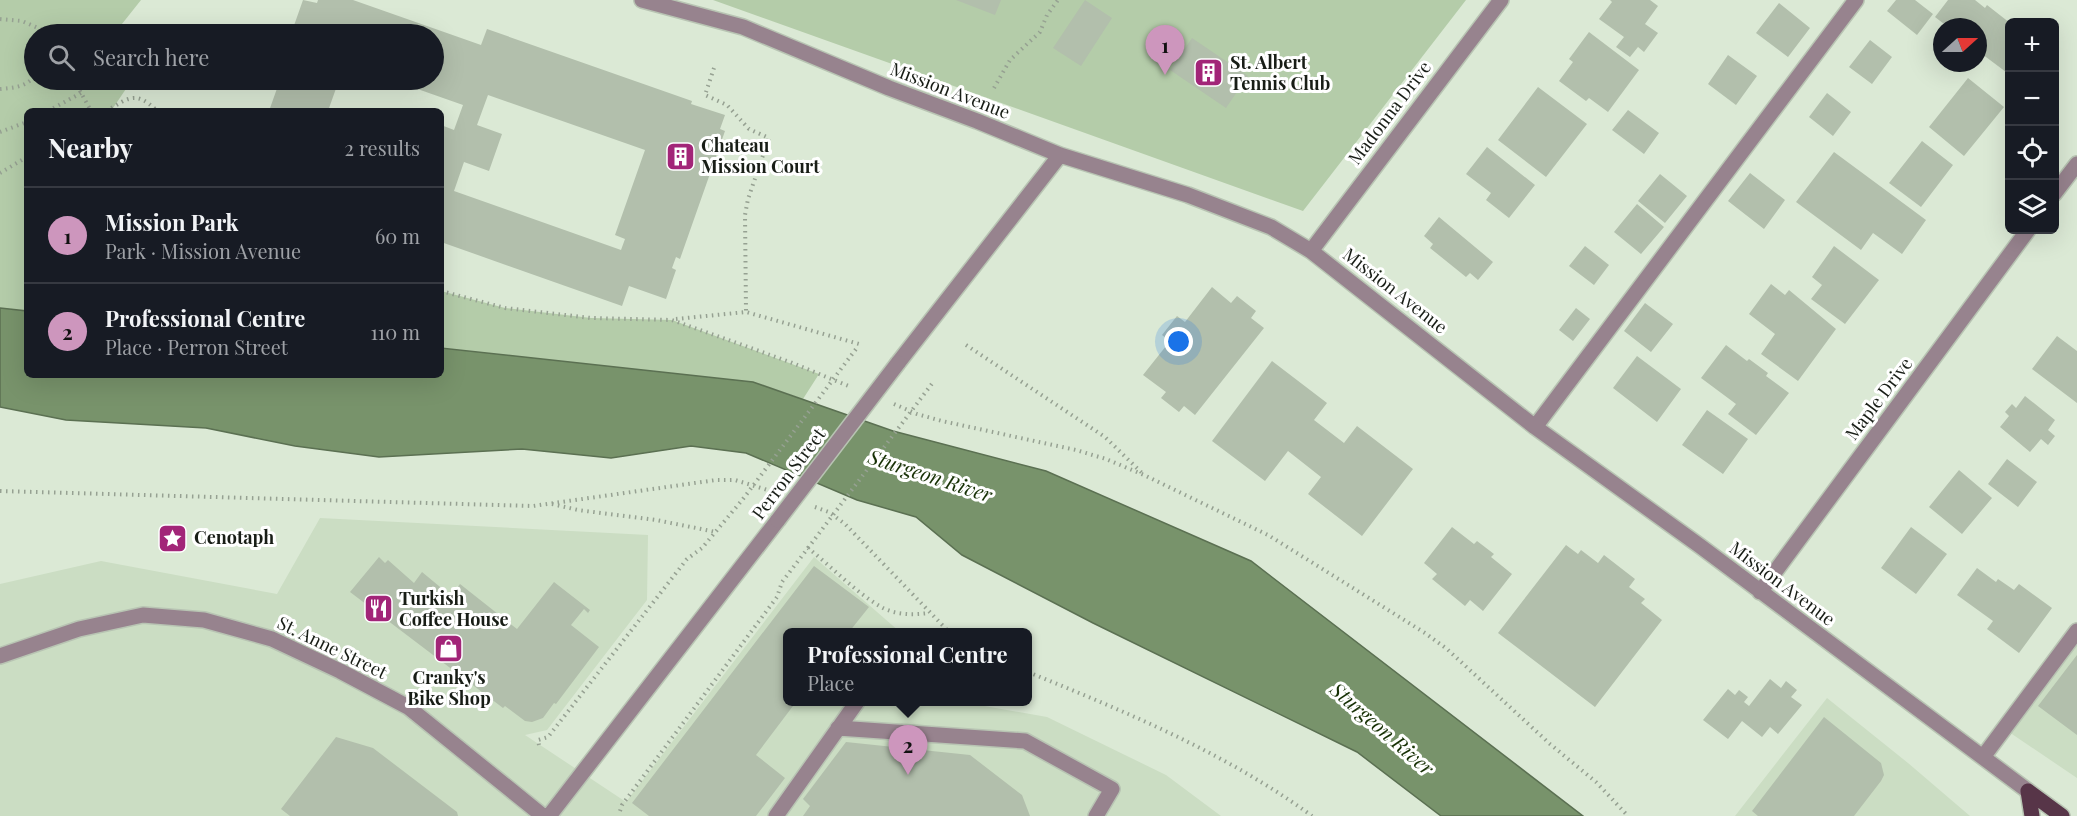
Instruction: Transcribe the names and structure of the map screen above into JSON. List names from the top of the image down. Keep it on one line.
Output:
{"streets":{"street":["Mission Avenue","Madonna Drive","Maple Drive","Perron Street","St. Anne Street"]},"crossings":[["Mission Avenue","Madonna Drive"],["Mission Avenue","Maple Drive"],["Mission Avenue","Perron Street"]],"water":["Sturgeon River"],"places":{"building":["St. Albert Tennis Club","Chateau Mission Court"],"place":["Cenotaph"],"restaurant":["Turkish Coffee House"],"shop":["Cranky's Bike Shop"]},"north":"right","page":{"map_buttons":["+","−"],"search":"Search here","pins":["1","2"],"heading":["Nearby","2 results"],"list":[{"mark":"1","name":"Mission Park","note":"Park · Mission Avenue","value":"60 m"},{"mark":"2","name":"Professional Centre","note":"Place · Perron Street","value":"110 m"}],"popup":["Professional Centre","Place"]}}
